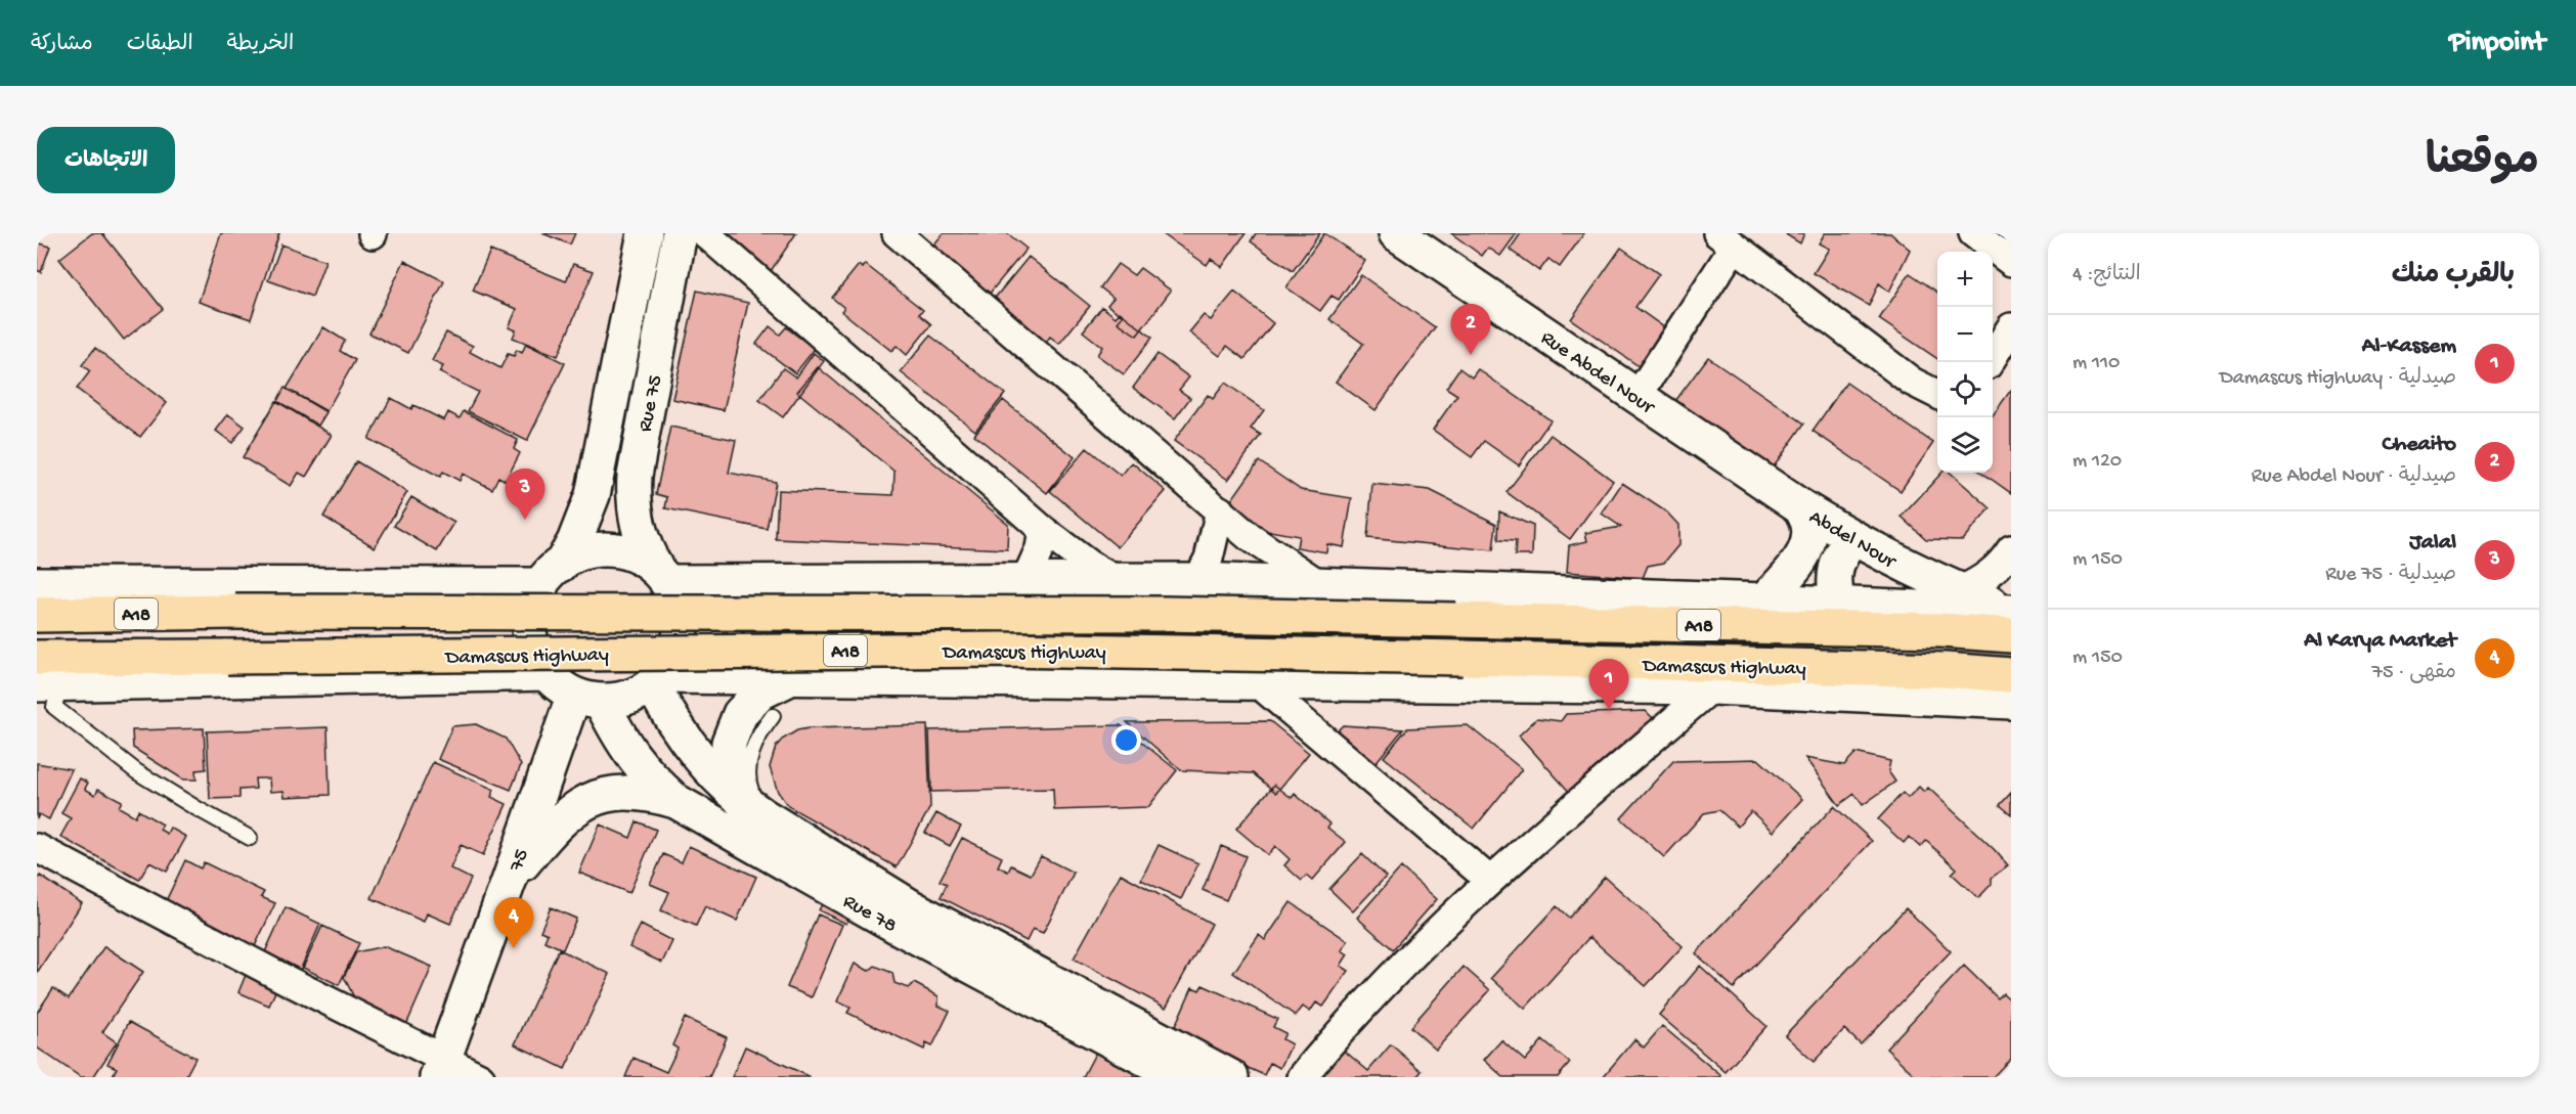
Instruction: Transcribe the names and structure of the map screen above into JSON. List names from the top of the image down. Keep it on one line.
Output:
{"streets":{"highway":["A18","Damascus Highway"],"street":["Rue Abdel Nour","Rue 75","Abdel Nour","75","Rue 78"]},"crossings":[["Rue Abdel Nour","Abdel Nour"],["Rue 75","75"],["Rue 75","Rue 78"],["75","Rue 78"]],"page":{"header":"Pinpoint","nav":["الخريطة","الطبقات","مشاركة"],"title":"موقعنا","buttons":"الاتجاهات","heading":["بالقرب منك","النتائج: 4"],"map_buttons":["+","−"],"pins":["2","3","1","4"],"list":[{"mark":"1","name":"Al-Kassem","note":"صيدلية · Damascus Highway","value":"110 m"},{"mark":"2","name":"Cheaito","note":"صيدلية · Rue Abdel Nour","value":"120 m"},{"mark":"3","name":"Jalal","note":"صيدلية · Rue 75","value":"150 m"},{"mark":"4","name":"Al Karya Market","note":"مقهى · 75","value":"150 m"}]}}
